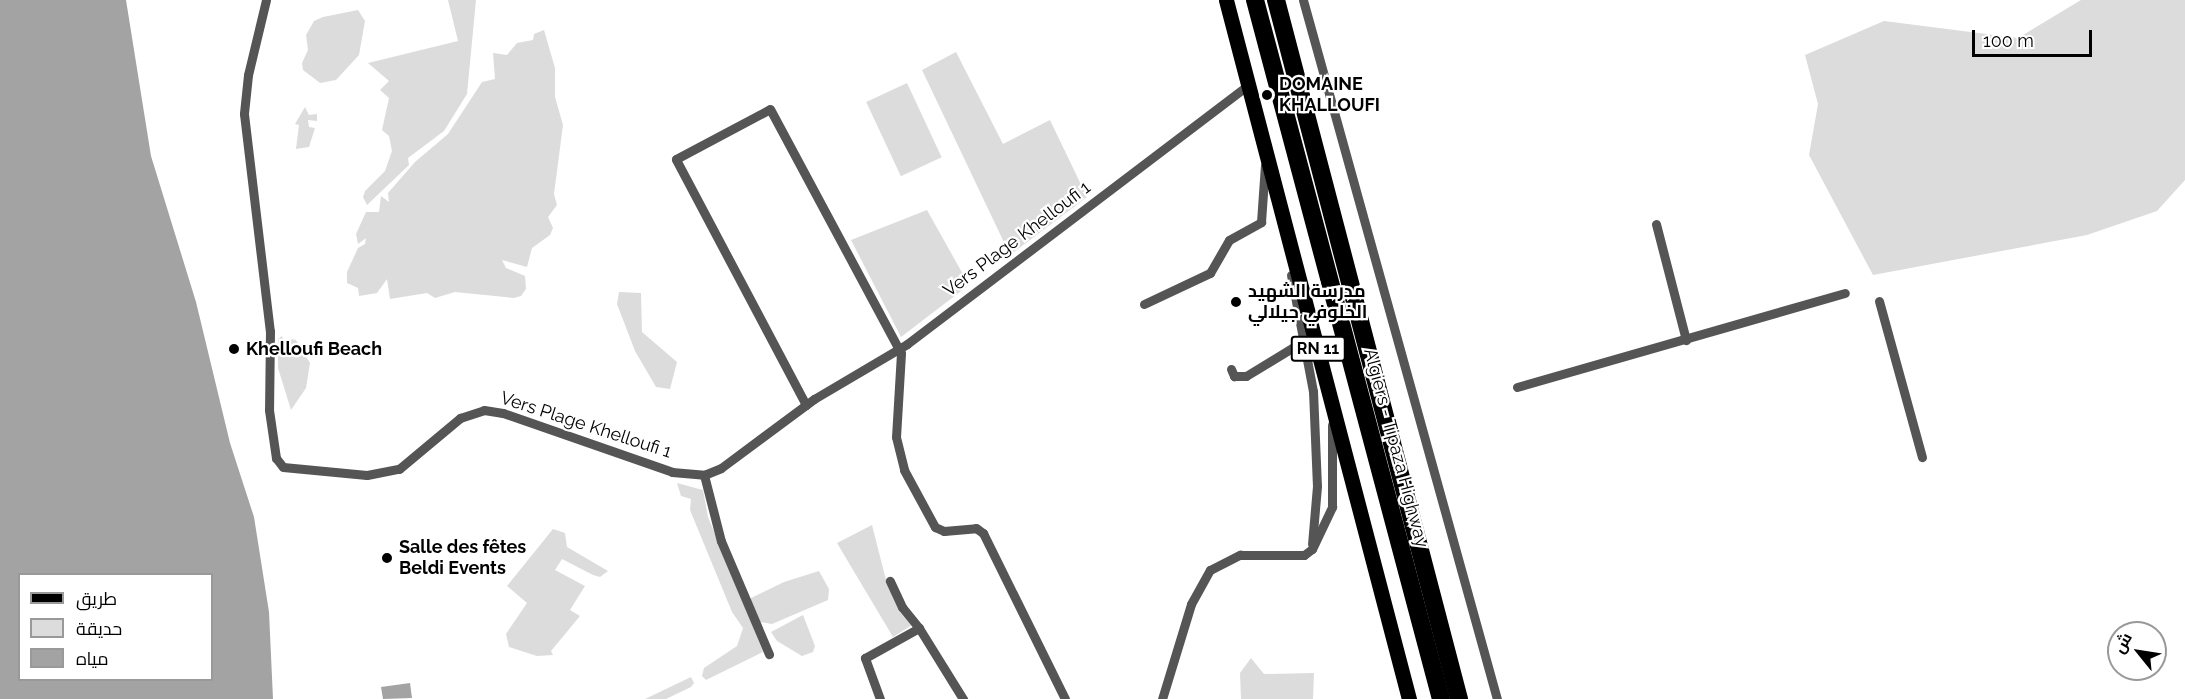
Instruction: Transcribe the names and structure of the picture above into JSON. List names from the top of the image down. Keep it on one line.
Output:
{"streets":{"highway":["Algiers - Tipaza Highway"],"main road":["RN 11"],"street":["Vers Plage Khelloufi 1"]},"crossings":[["Vers Plage Khelloufi 1","RN 11"]],"places":["DOMAINE KHALLOUFI","مدرسة الشهيد الخلوفي جيلالي","Khelloufi Beach","Salle des fêtes Beldi Events"],"legend":["طريق","حديقة","مياه"],"scale_bar":"100 m","north":"top left"}
